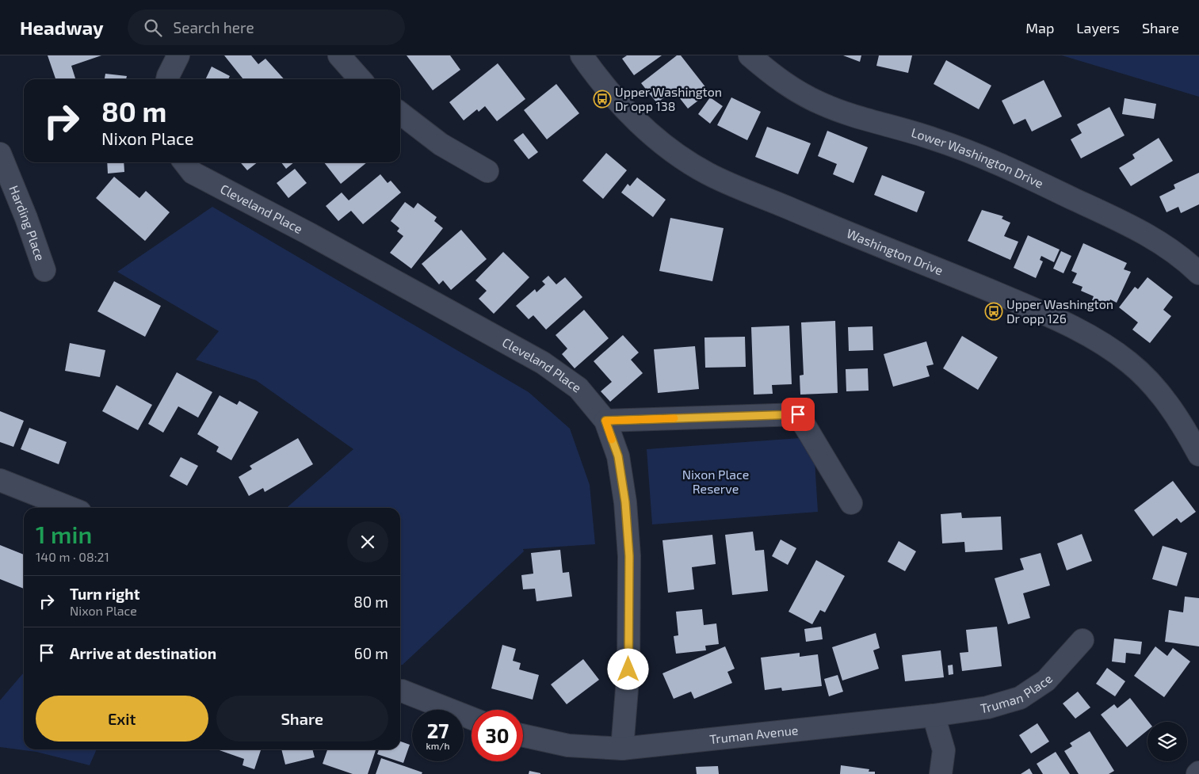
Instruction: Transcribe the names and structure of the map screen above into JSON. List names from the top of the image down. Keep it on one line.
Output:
{"streets":{"street":["Lower Washington Drive","Cleveland Place","Harding Place","Washington Drive","Truman Place","Truman Avenue"]},"crossings":[["Cleveland Place","Truman Avenue"],["Truman Place","Truman Avenue"]],"parks":["Nixon Place Reserve"],"places":{"bus stop":["Upper Washington Dr opp 138","Upper Washington Dr opp 126"]},"page":{"header":"Headway","search":"Search here","nav":["Map","Layers","Share"],"turn":["80 m","Nixon Place"],"heading":["1 min","140 m · 08:21"],"list":[{"name":"Turn right","note":"Nixon Place","value":"80 m"},{"name":"Arrive at destination","value":"60 m"}],"buttons":["Exit","Share"],"speed":"27 km/h","limit":"30"}}
